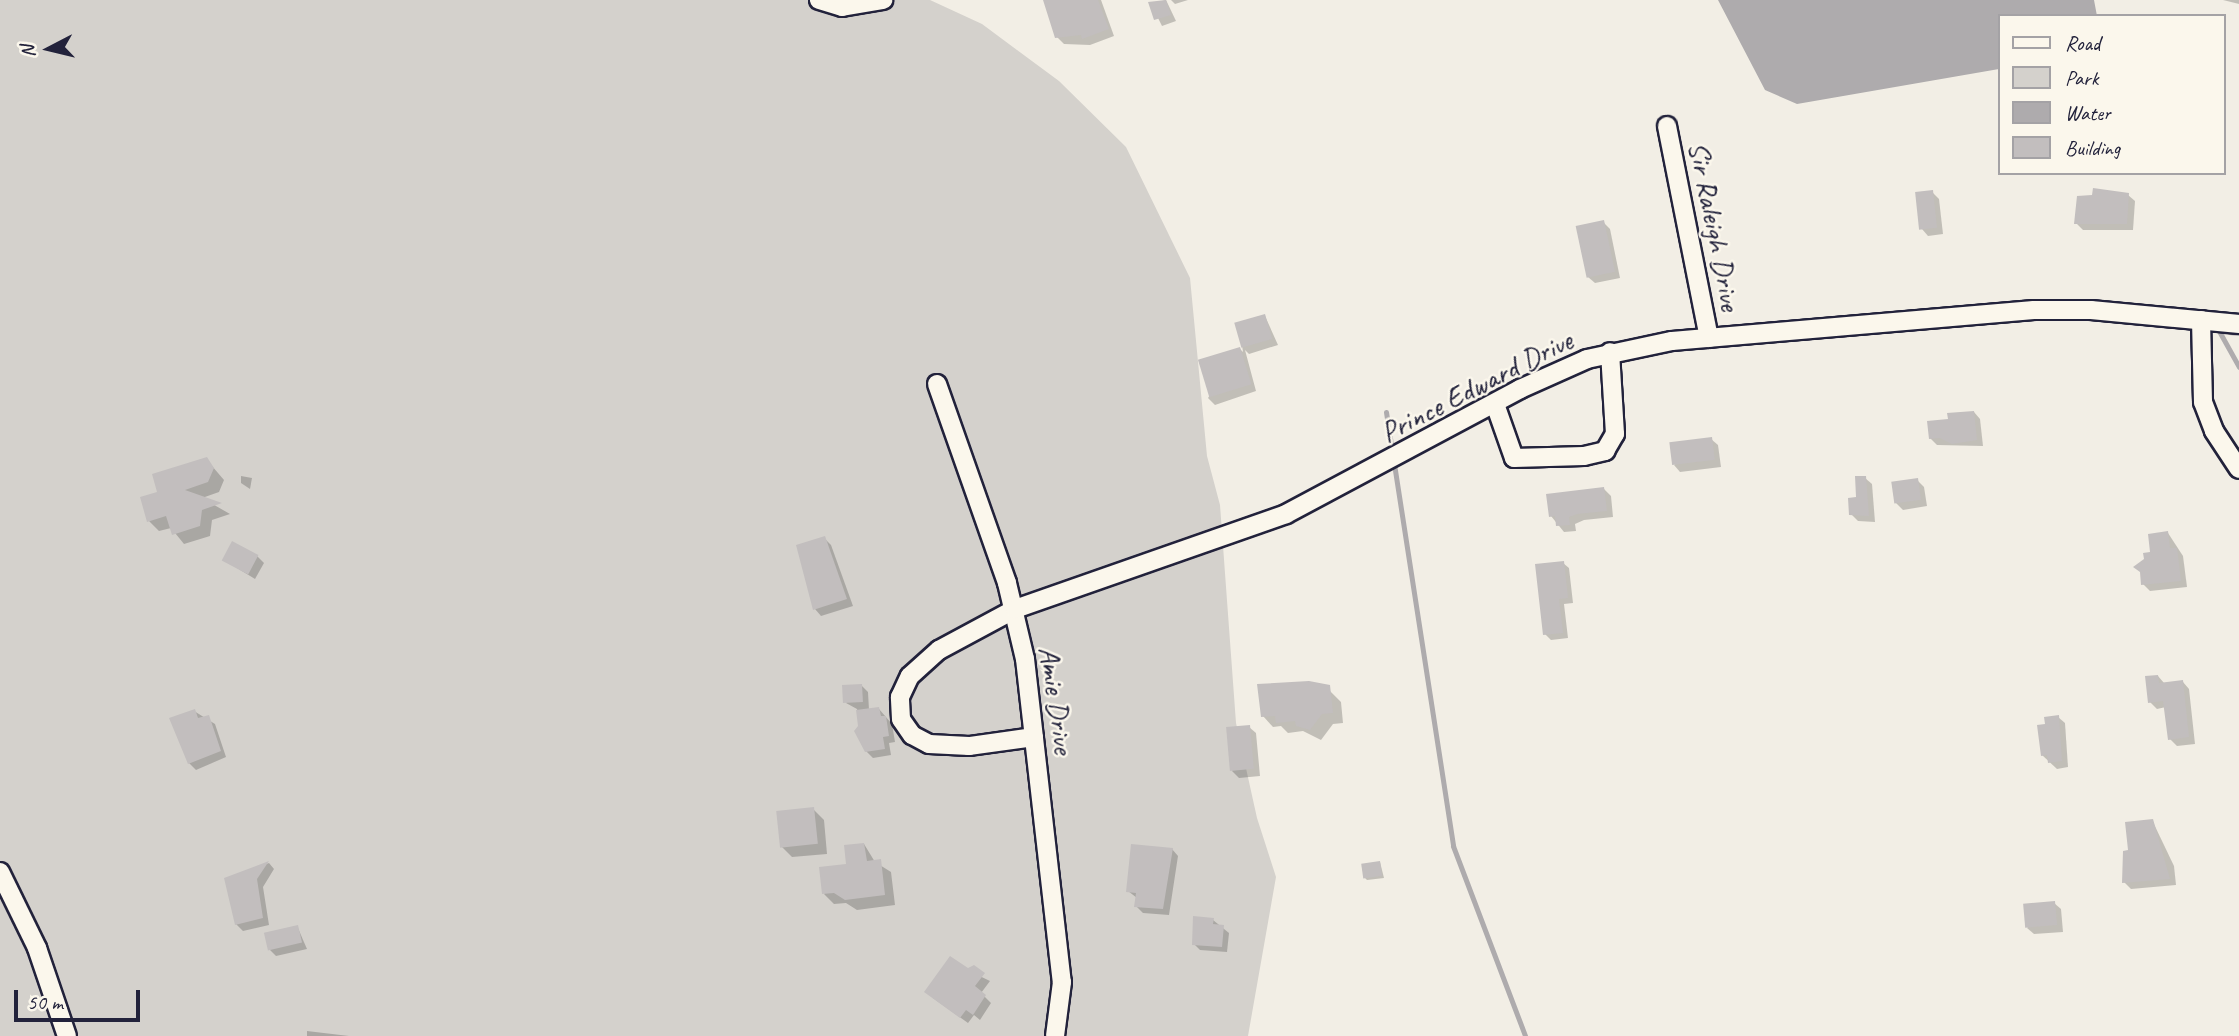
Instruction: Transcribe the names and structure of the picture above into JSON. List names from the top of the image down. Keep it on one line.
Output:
{"streets":{"street":["Sir Raleigh Drive","Prince Edward Drive","Amie Drive"]},"crossings":[["Sir Raleigh Drive","Prince Edward Drive"],["Prince Edward Drive","Amie Drive"]],"legend":["Road","Park","Water","Building"],"scale_bar":"50 m","north":"left"}
